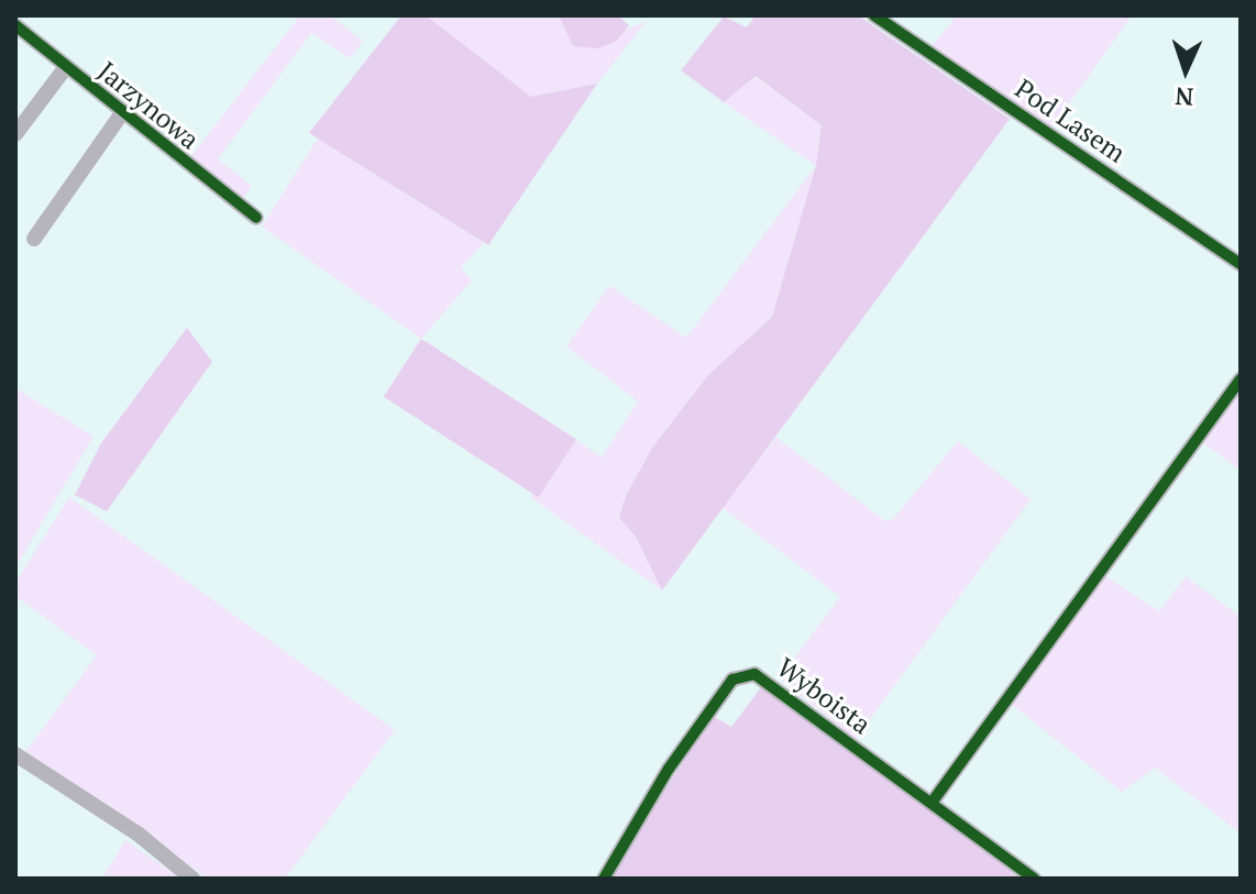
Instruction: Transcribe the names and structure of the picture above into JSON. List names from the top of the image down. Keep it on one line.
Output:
{"streets":{"street":["Jarzynowa","Pod Lasem","Wyboista"]},"north":"bottom"}
